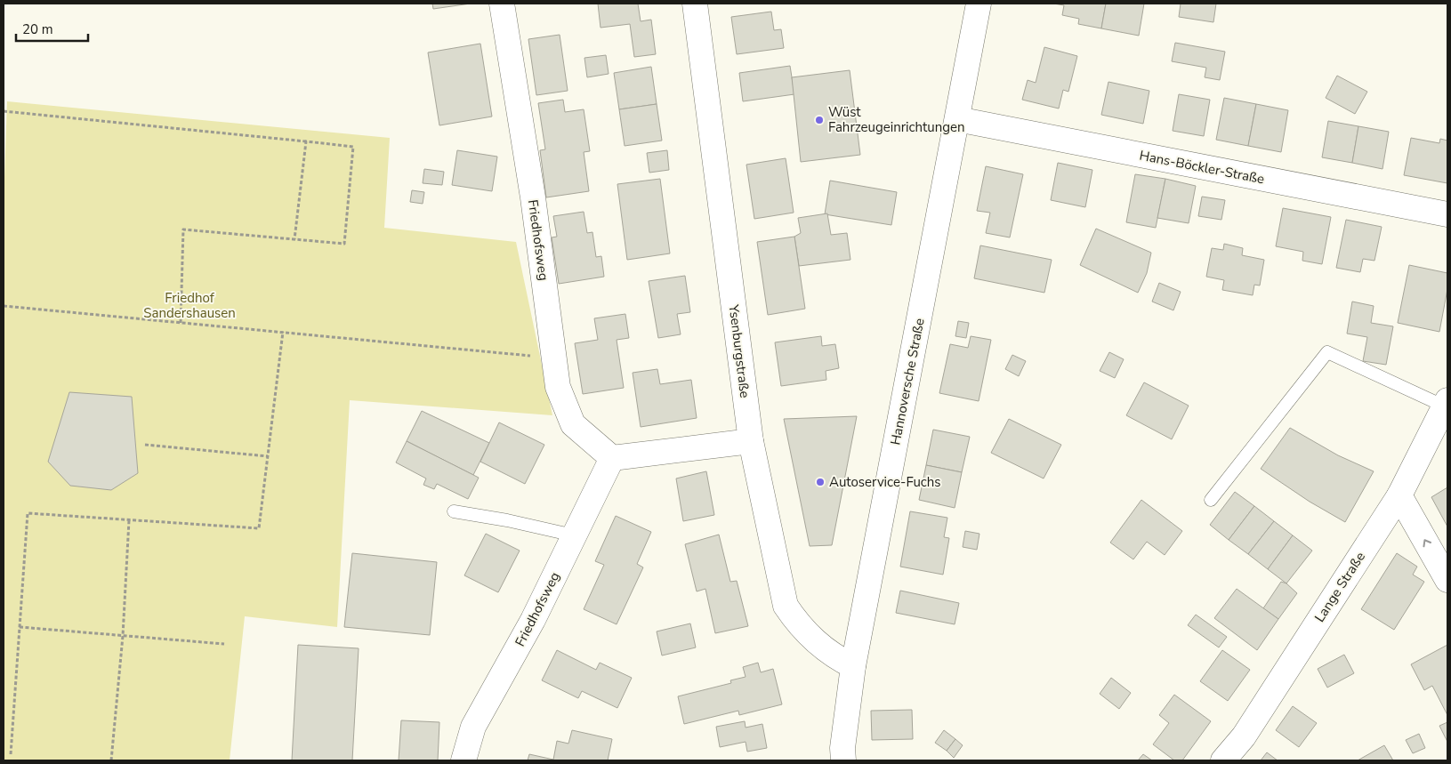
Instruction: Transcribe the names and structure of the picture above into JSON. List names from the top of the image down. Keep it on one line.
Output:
{"streets":{"street":["Hans-Böckler-Straße","Friedhofsweg","Ysenburgstraße","Hannoversche Straße","Lange Straße"]},"crossings":[["Hans-Böckler-Straße","Hannoversche Straße"],["Ysenburgstraße","Hannoversche Straße"]],"parks":["Friedhof Sandershausen"],"places":["Wüst Fahrzeugeinrichtungen","Autoservice-Fuchs"],"scale_bar":"20 m"}
